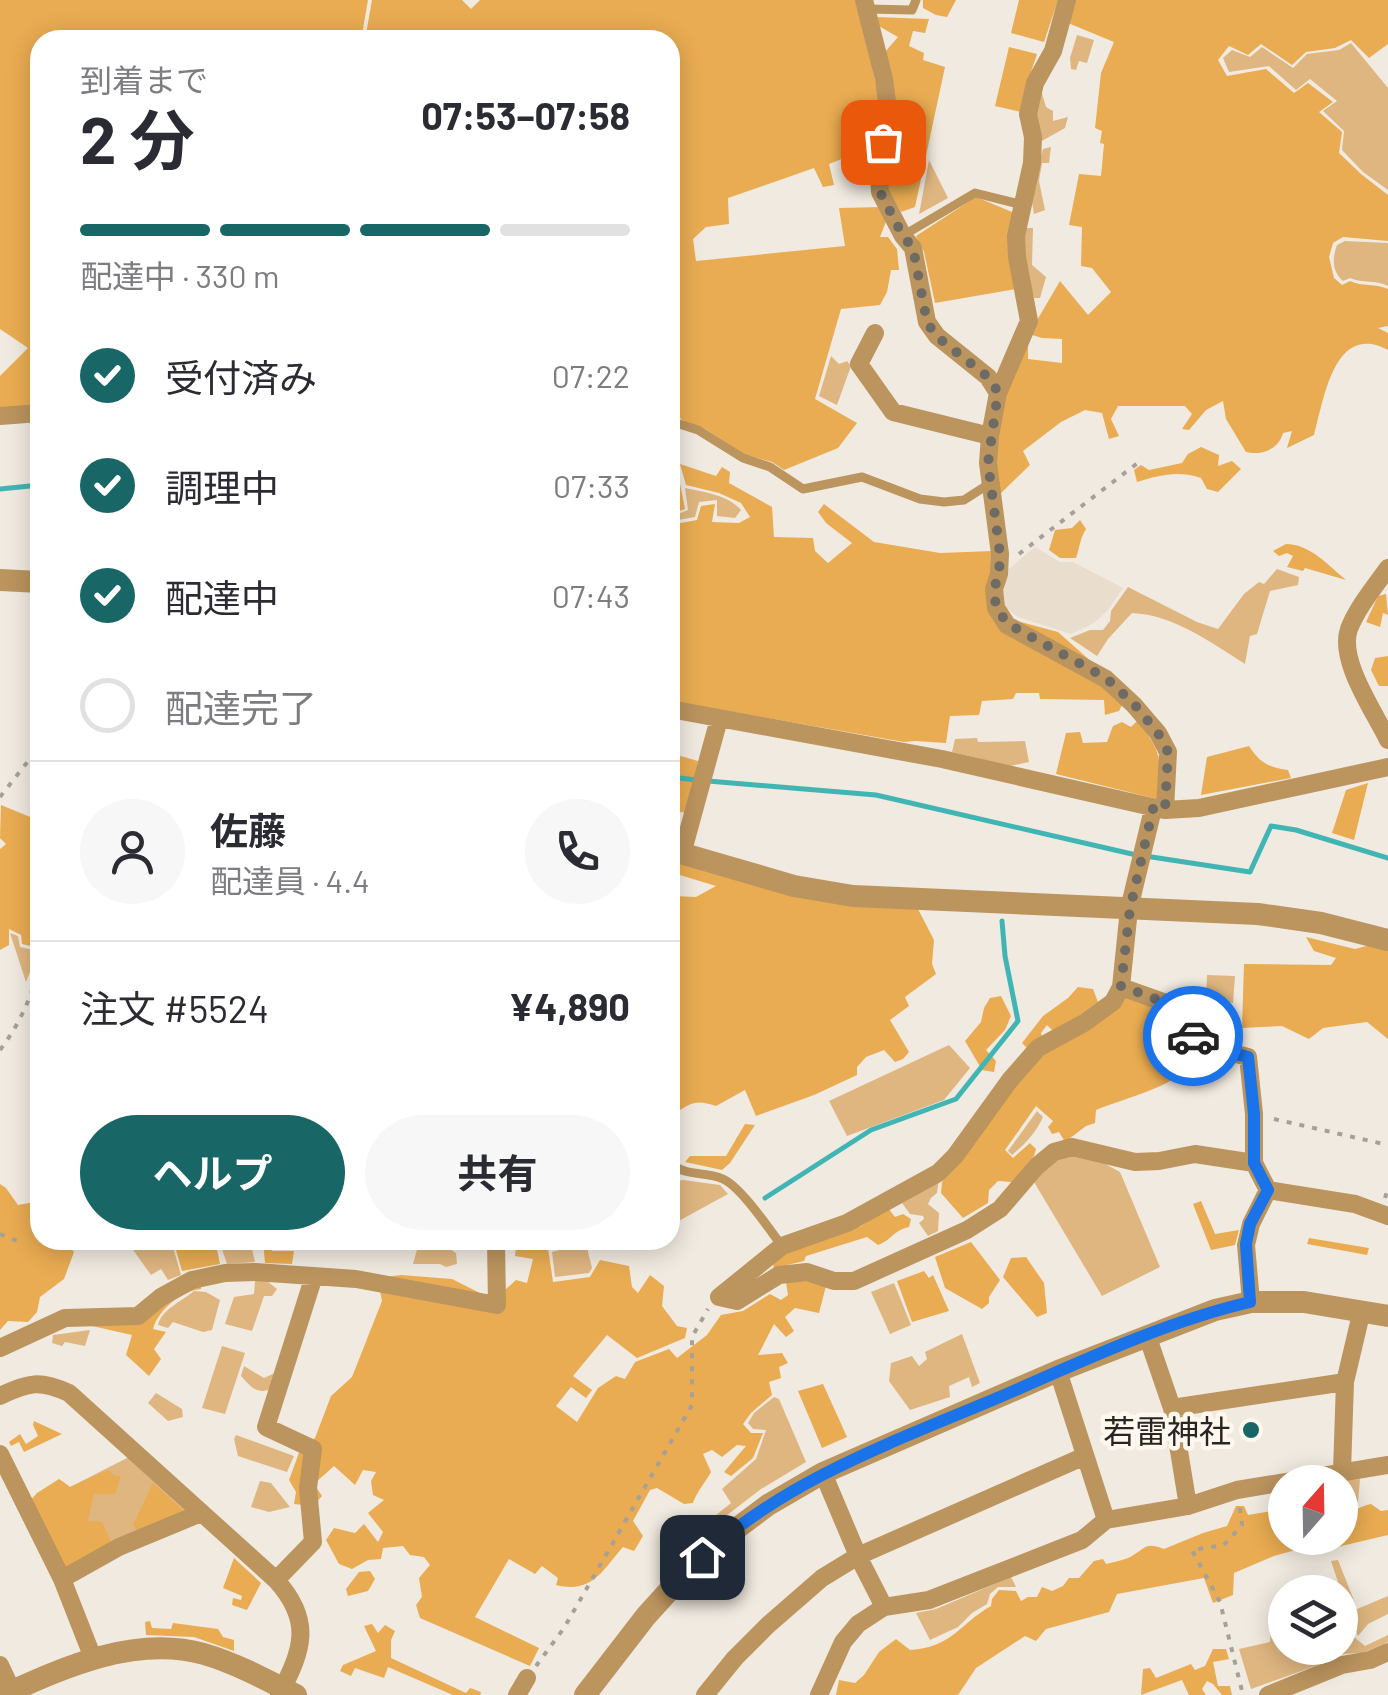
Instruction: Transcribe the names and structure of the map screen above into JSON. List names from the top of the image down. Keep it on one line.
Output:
{"places":["若雷神社"],"north":"top","page":{"heading":["2 分","到着まで","07:53–07:58"],"panel":["佐藤","配達員 · 4.4","注文 #5524","¥4,890"],"bar":"配達中 · 330 m","list":[["受付済み","07:22"],["調理中","07:33"],["配達中","07:43"],"配達完了"],"buttons":["ヘルプ","共有"]}}
